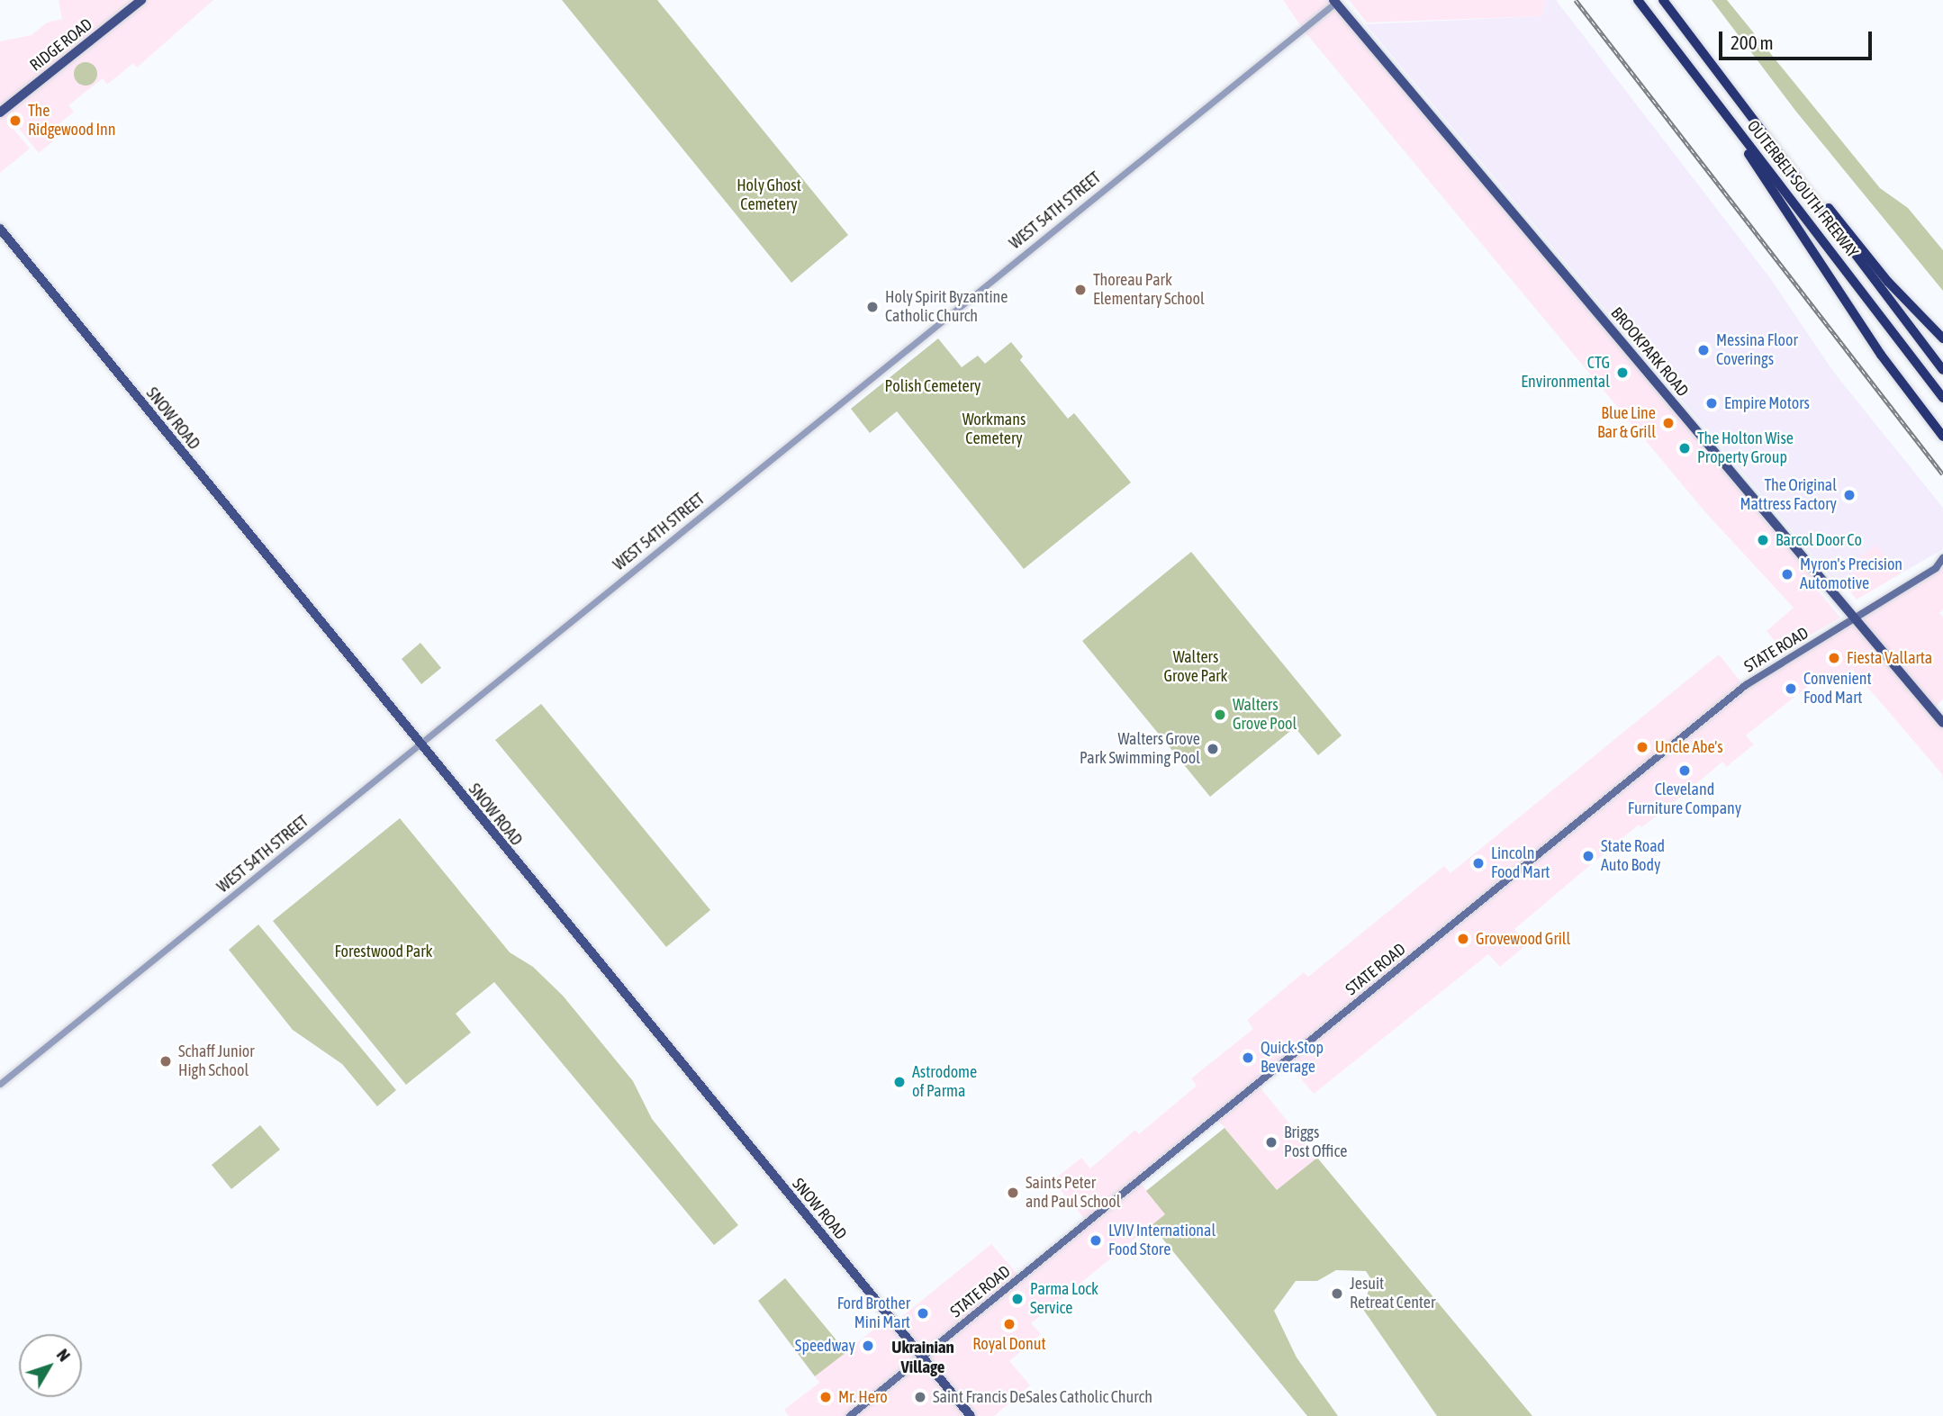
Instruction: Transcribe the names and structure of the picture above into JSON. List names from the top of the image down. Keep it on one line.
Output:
{"streets":{"highway":["OUTERBELT SOUTH FREEWAY"],"main road":["RIDGE ROAD","BROOKPARK ROAD","SNOW ROAD","STATE ROAD"],"street":["WEST 54TH STREET"]},"crossings":[["WEST 54TH STREET","BROOKPARK ROAD"],["WEST 54TH STREET","SNOW ROAD"],["BROOKPARK ROAD","STATE ROAD"],["SNOW ROAD","STATE ROAD"]],"districts":["Ukrainian Village"],"parks":["Holy Ghost Cemetery","Polish Cemetery","Workmans Cemetery","Walters Grove Park","Forestwood Park"],"places":["The Ridgewood Inn","Thoreau Park Elementary School","Holy Spirit Byzantine Catholic Church","Messina Floor Coverings","CTG Environmental","Empire Motors","Blue Line Bar & Grill","The Holton Wise Property Group","The Original Mattress Factory","Barcol Door Co","Myron's Precision Automotive","Fiesta Vallarta","Convenient Food Mart","Walters Grove Pool","Uncle Abe's","Walters Grove Park Swimming Pool","Cleveland Furniture Company","State Road Auto Body","Lincoln Food Mart","Grovewood Grill","Quick Stop Beverage","Schaff Junior High School","Astrodome of Parma","Briggs Post Office","Saints Peter and Paul School","LVIV International Food Store","Jesuit Retreat Center","Parma Lock Service","Ford Brother Mini Mart","Royal Donut","Speedway","Mr. Hero","Saint Francis DeSales Catholic Church"],"scale_bar":"200 m","north":"top right"}
